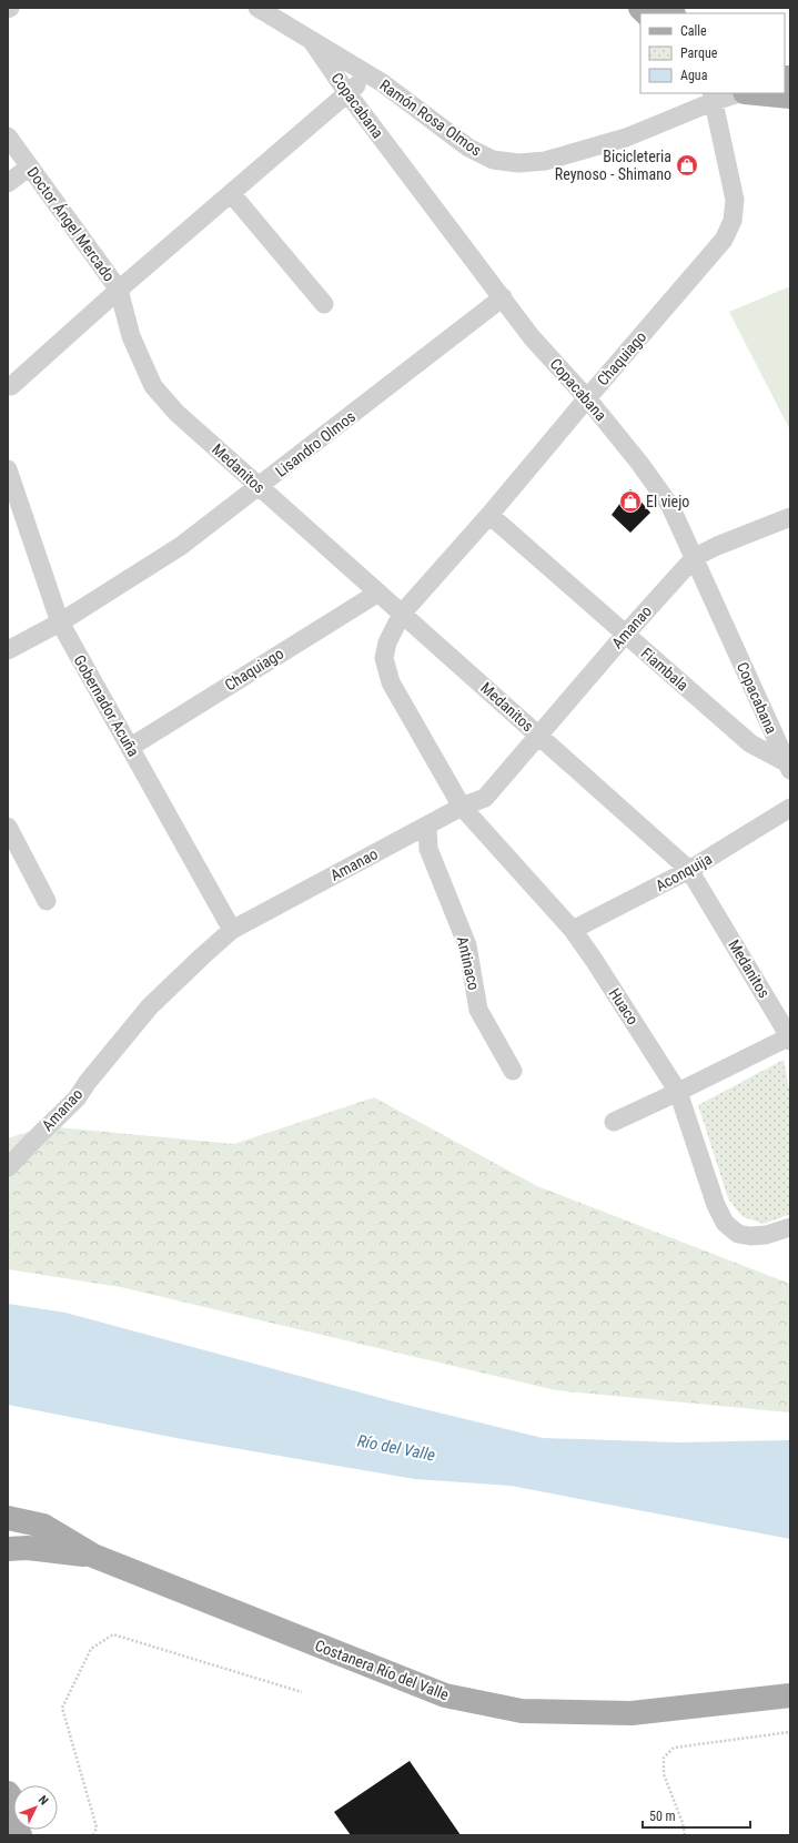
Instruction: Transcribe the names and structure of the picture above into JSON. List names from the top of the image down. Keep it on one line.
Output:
{"streets":{"main road":["Costanera Río del Valle"],"street":["Copacabana","Ramón Rosa Olmos","Doctor Ángel Mercado","Chaquiago","Lisandro Olmos","Medanitos","Amanao","Fiambala","Gobernador Acuña","Aconquija","Antinaco","Huaco"]},"crossings":[["Copacabana","Ramón Rosa Olmos"],["Copacabana","Chaquiago"],["Copacabana","Lisandro Olmos"],["Copacabana","Amanao"],["Copacabana","Fiambala"],["Ramón Rosa Olmos","Chaquiago"],["Doctor Ángel Mercado","Medanitos"],["Chaquiago","Medanitos"],["Chaquiago","Fiambala"],["Chaquiago","Gobernador Acuña"],["Lisandro Olmos","Medanitos"],["Lisandro Olmos","Gobernador Acuña"],["Medanitos","Amanao"],["Medanitos","Aconquija"],["Amanao","Fiambala"],["Amanao","Gobernador Acuña"],["Amanao","Antinaco"],["Amanao","Huaco"],["Aconquija","Huaco"]],"water":["Río del Valle"],"places":{"shop":["Bicicleteria Reynoso - Shimano","El viejo"]},"legend":["Calle","Parque","Agua"],"scale_bar":"50 m","north":"top right"}
